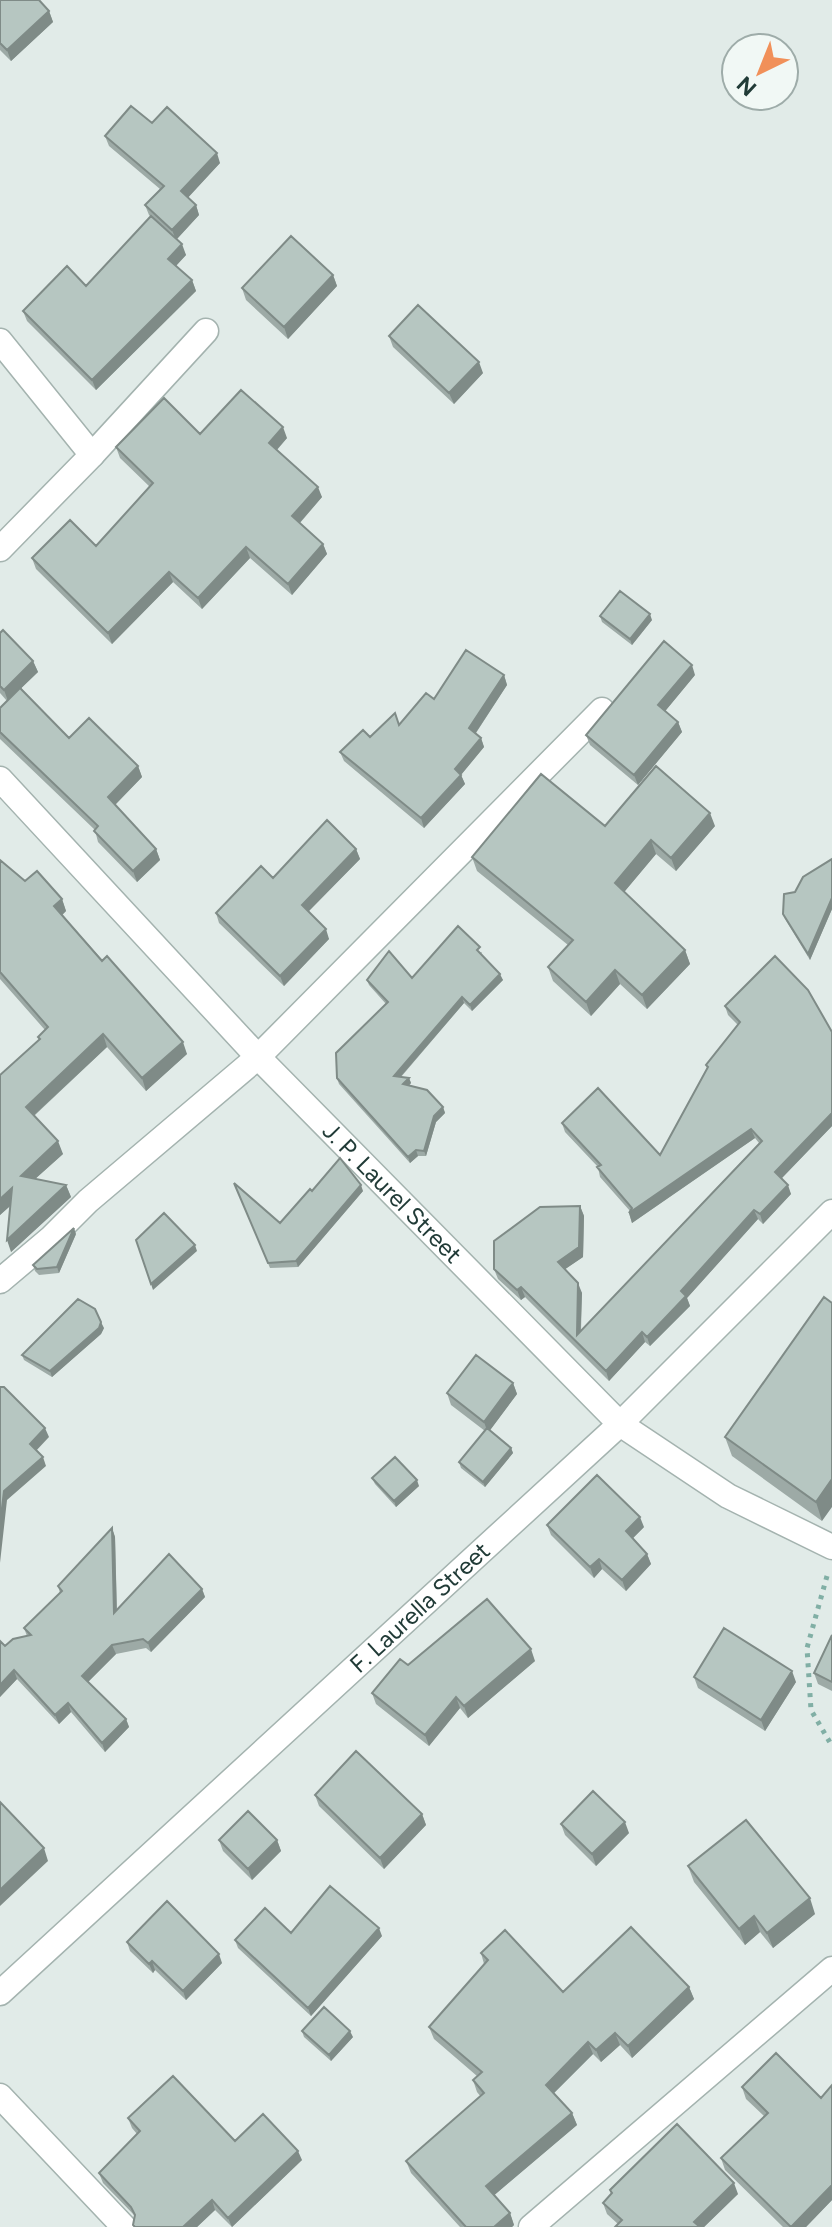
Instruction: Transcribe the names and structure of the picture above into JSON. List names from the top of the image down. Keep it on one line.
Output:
{"streets":{"street":["J. P. Laurel Street","F. Laurella Street"]},"crossings":[["J. P. Laurel Street","F. Laurella Street"]],"north":"bottom left"}
